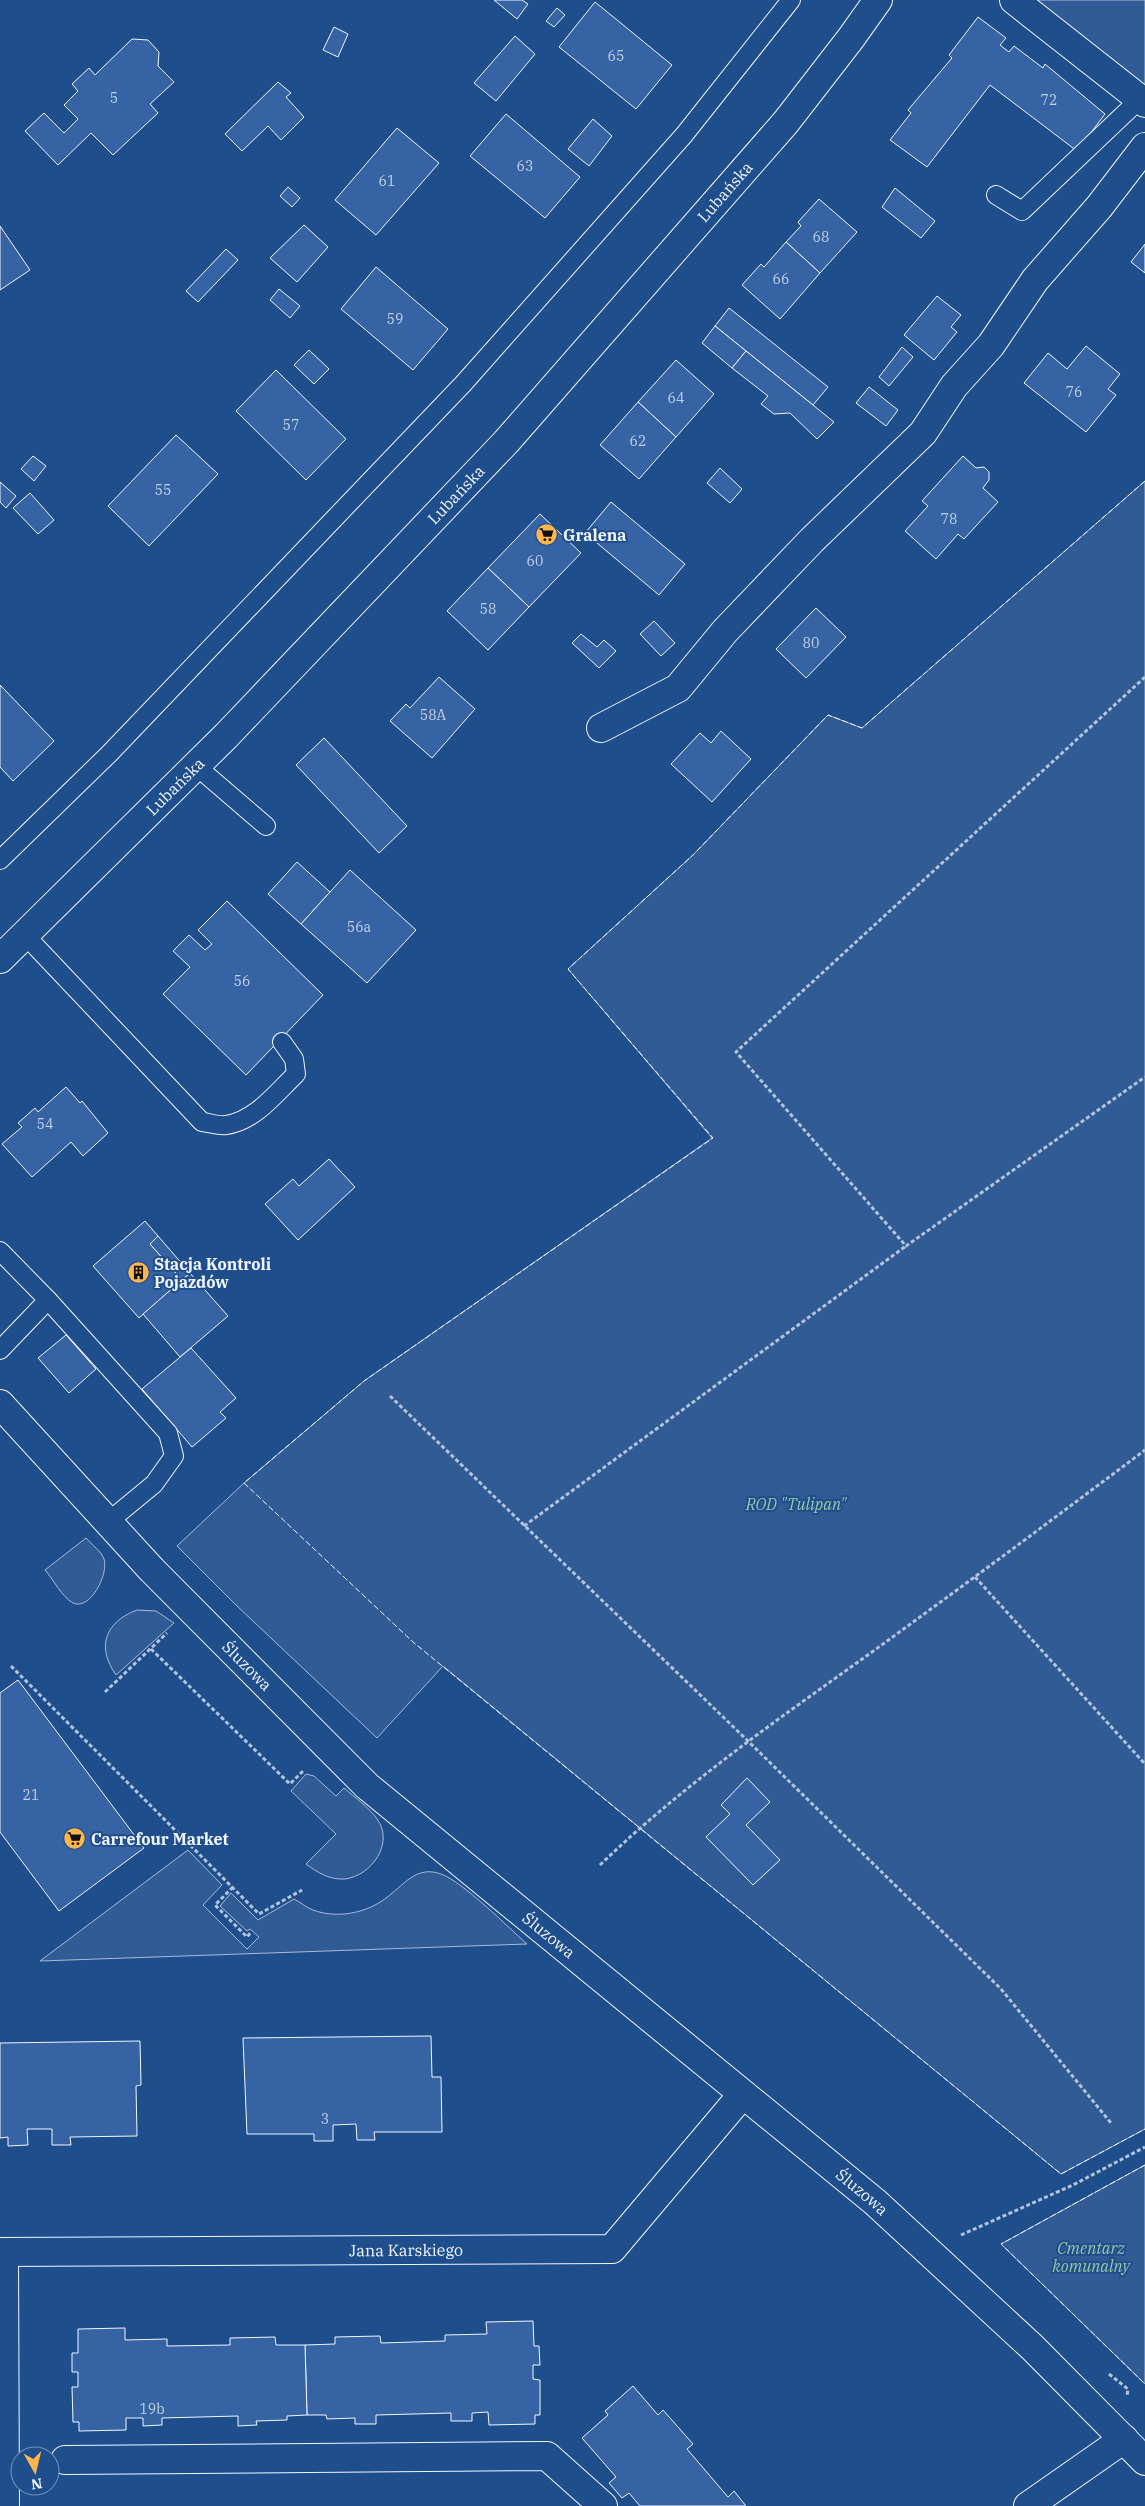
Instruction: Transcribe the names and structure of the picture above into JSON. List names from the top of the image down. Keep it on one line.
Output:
{"streets":{"street":["Lubańska","Śluzowa","Jana Karskiego"]},"crossings":[["Śluzowa","Jana Karskiego"]],"parks":["ROD \"Tulipan\"","Cmentarz komunalny"],"places":{"supermarket":["Gralena","Carrefour Market"],"building":["Stacja Kontroli Pojazdów"]},"house_numbers":["65","5","72","63","61","68","66","59","76","64","57","62","55","78","60","58","80","58A","56a","56","54","21","3","19b"],"north":"bottom"}
